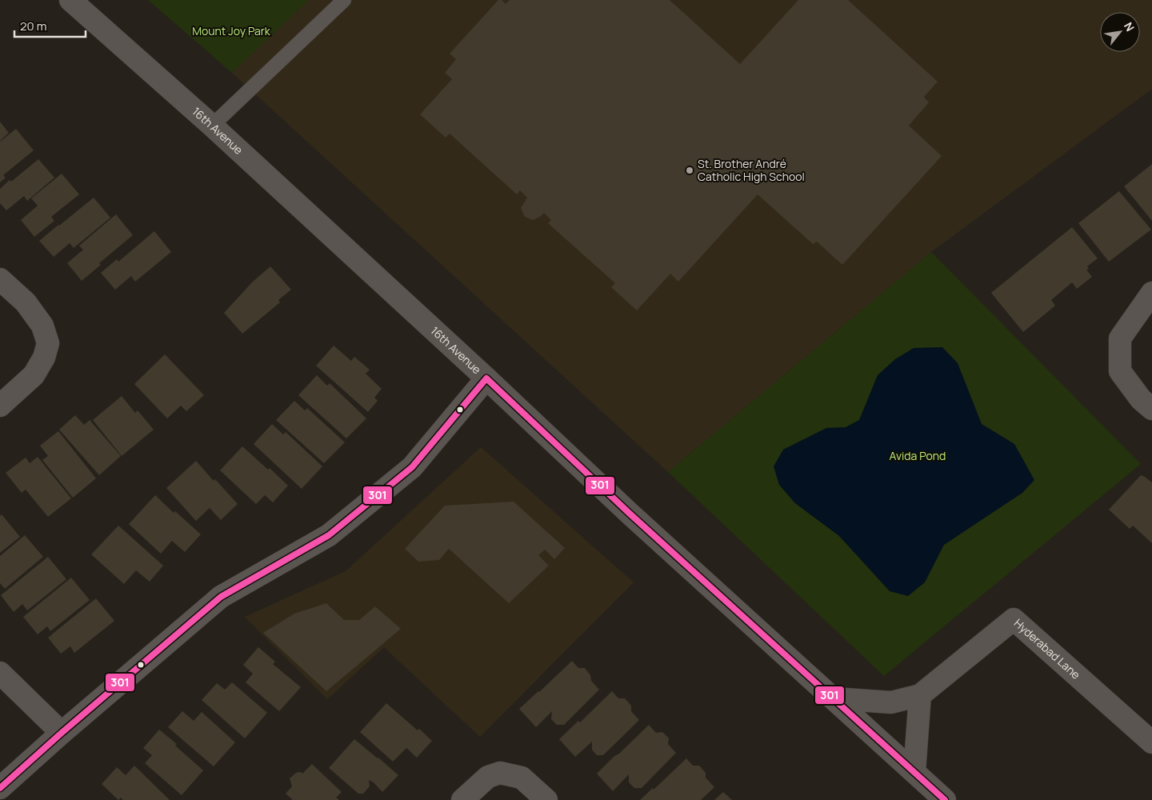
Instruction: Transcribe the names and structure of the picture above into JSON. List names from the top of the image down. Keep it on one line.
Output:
{"streets":{"street":["16th Avenue","Hyderabad Lane"]},"crossings":[["16th Avenue","Hyderabad Lane"]],"parks":["Mount Joy Park","Avida Pond"],"places":["St. Brother André Catholic High School"],"lines":["transit line 301"],"scale_bar":"20 m","north":"top right"}
